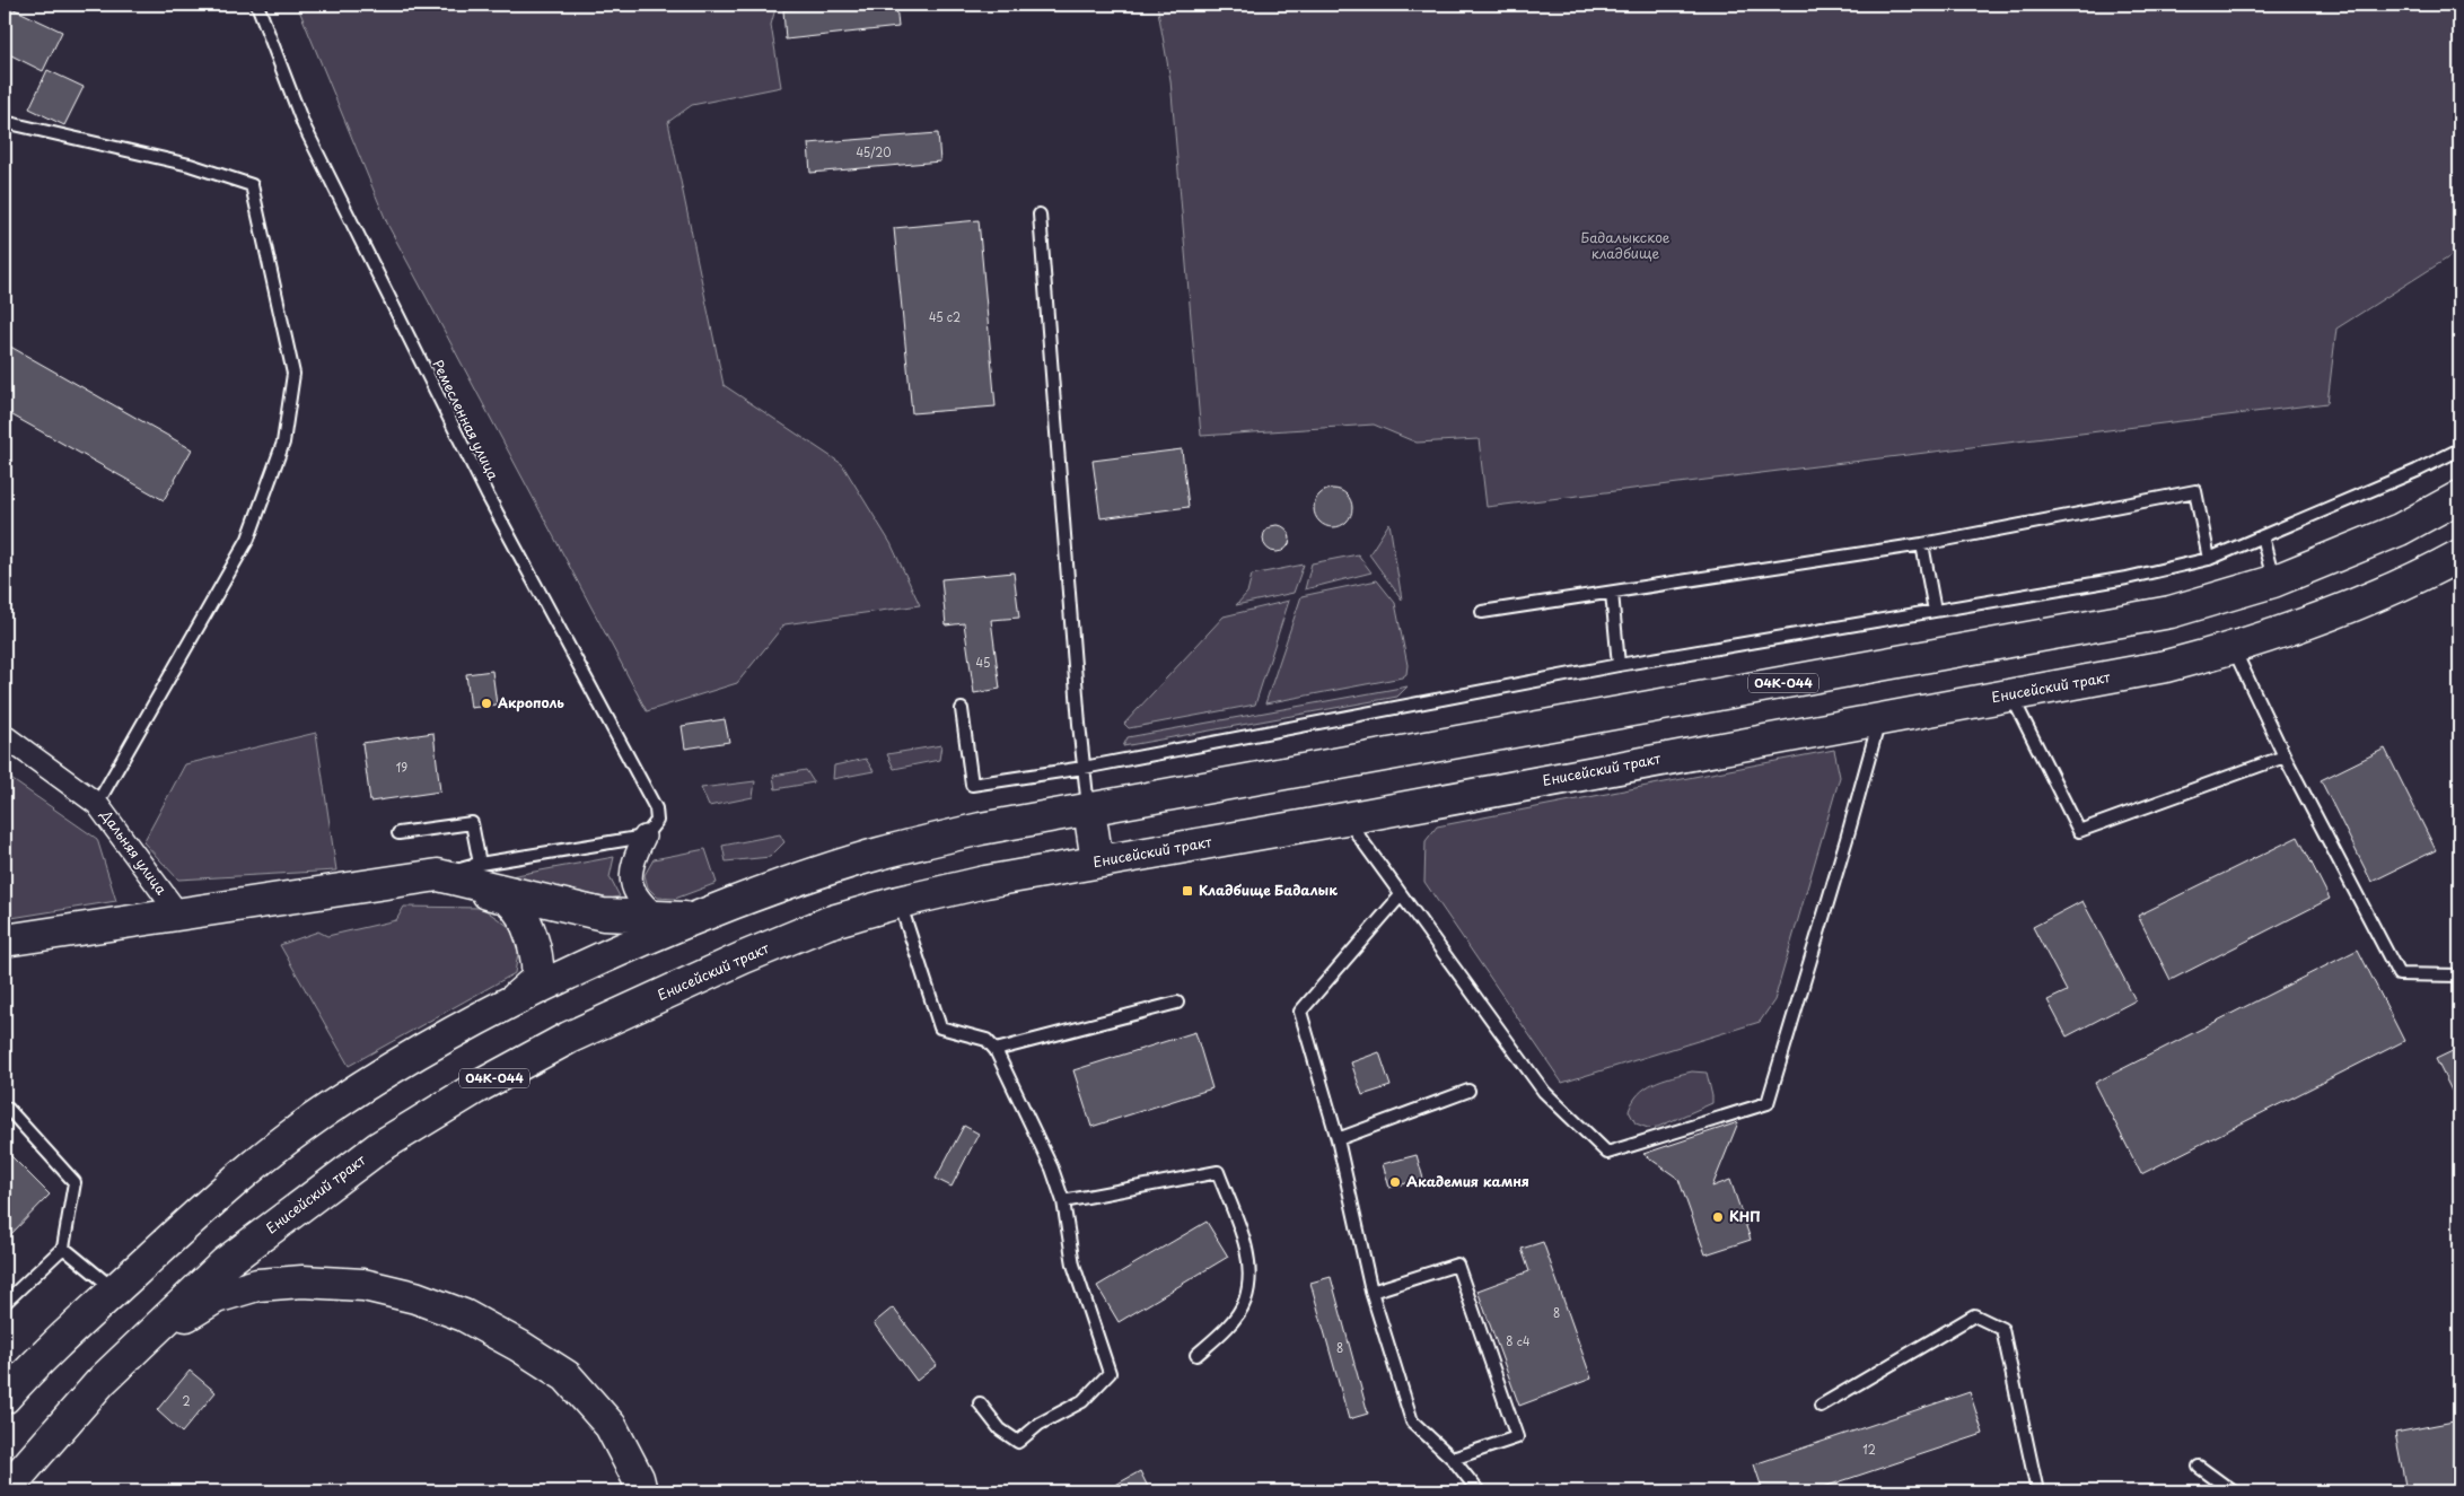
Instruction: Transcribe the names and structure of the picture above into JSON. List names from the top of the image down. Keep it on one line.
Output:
{"streets":{"main road":["04К-044","Енисейский тракт"],"street":["Дальняя улица"],"lane":["Ремесленная улица"]},"parks":["Бадалыкское кладбище"],"places":{"other":["Акрополь","Академия камня","КНП"],"transit":["Кладбище Бадалык"]},"house_numbers":["45/20","45 с2","45","19","8","8 с4","8","2","12"]}
